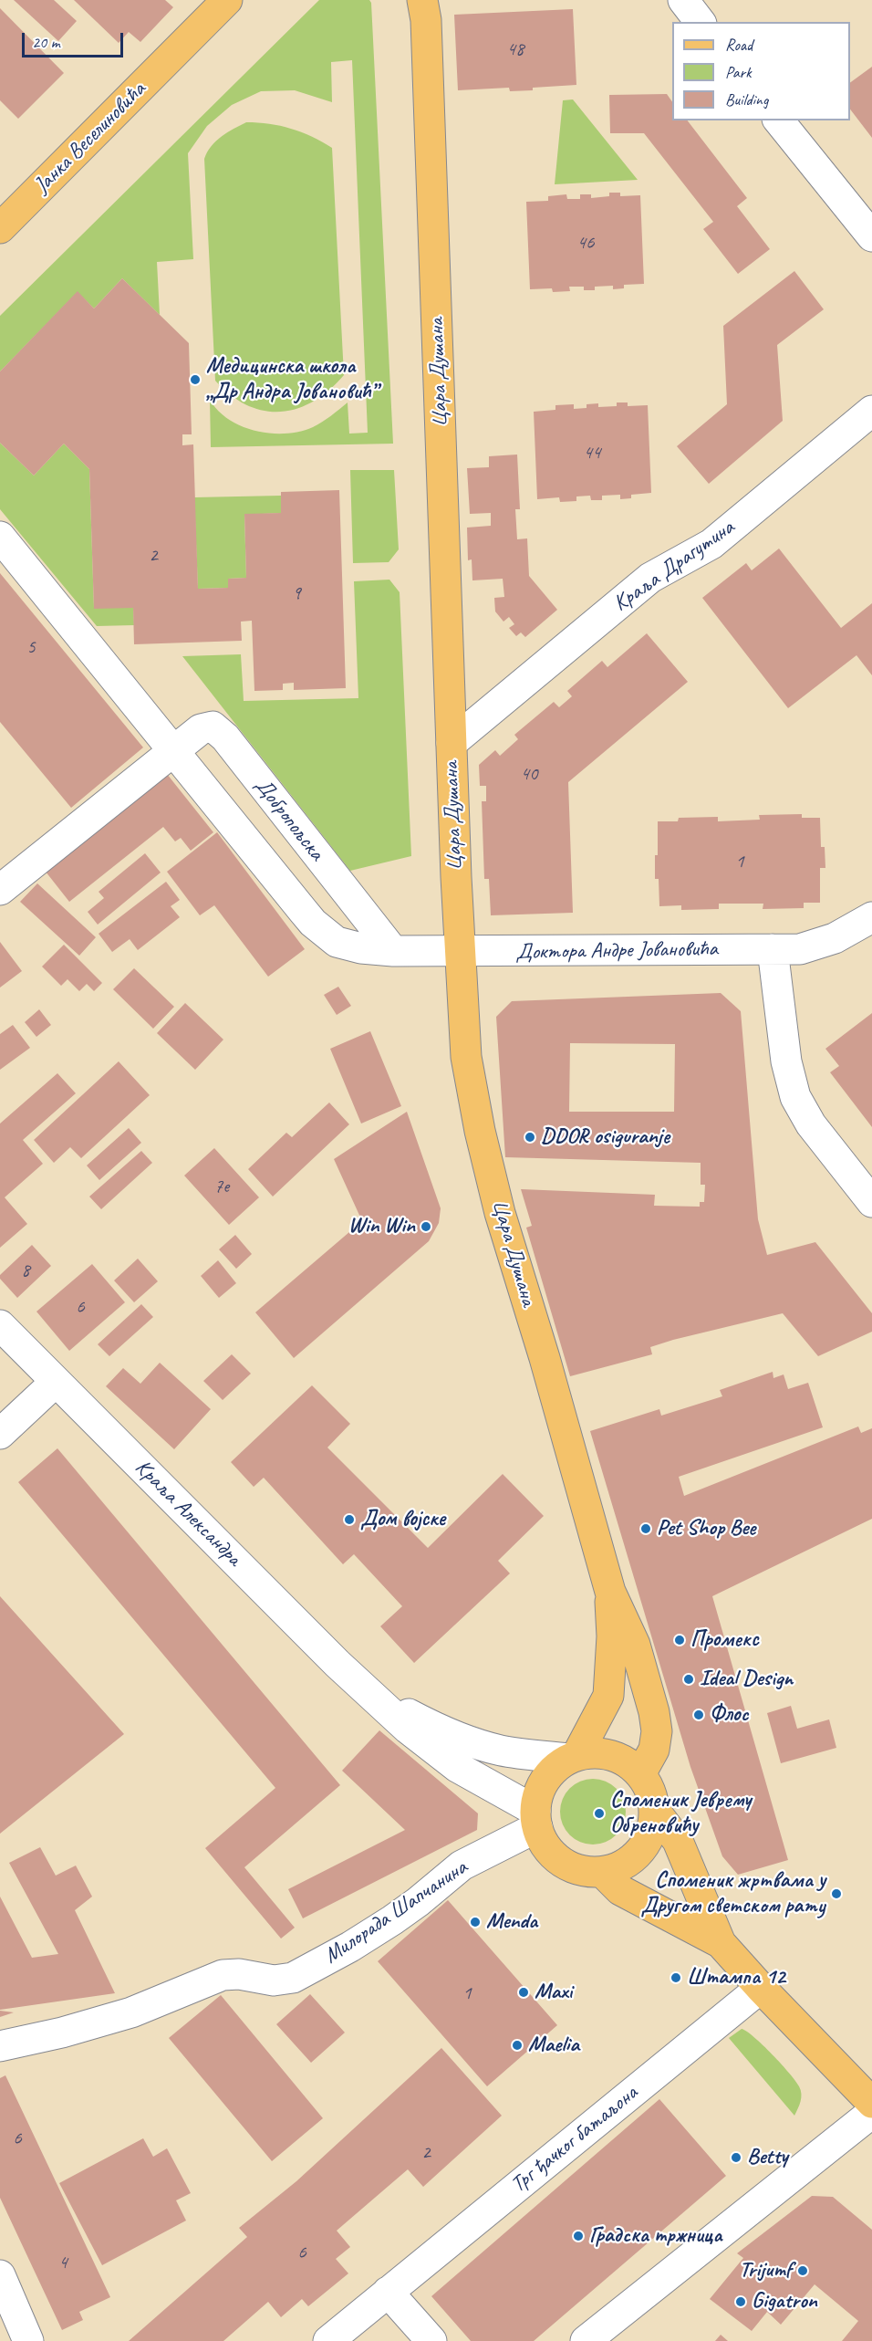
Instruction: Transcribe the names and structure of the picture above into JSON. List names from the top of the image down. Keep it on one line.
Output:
{"streets":{"main road":["Јанка Веселиновића","Цара Душана"],"street":["Краља Драгутина","Добропољска","Доктора Андре Јовановића","Краља Александра","Милорада Шапчанина","Трг ђачког батаљона"]},"crossings":[["Цара Душана","Краља Драгутина"],["Цара Душана","Добропољска"],["Цара Душана","Доктора Андре Јовановића"],["Цара Душана","Краља Александра"],["Цара Душана","Милорада Шапчанина"],["Добропољска","Доктора Андре Јовановића"],["Краља Александра","Милорада Шапчанина"]],"places":["Медицинска школа „Др Андра Јовановић”","DDOR osiguranje","Win Win","Дом војске","Pet Shop Bee","Промекс","Ideal Design","Флос","Споменик Јеврему Обреновићу","Споменик жртвама у Другом светском рату","Menda","Штампа 12","Maxi","Maelia","Betty","Градска тржница","Trijumf","Gigatron"],"house_numbers":["48","46","44","2","9","5","40","1","7e","8","6","1","6","2","6","4"],"legend":["Road","Park","Building"],"scale_bar":"20 m"}
